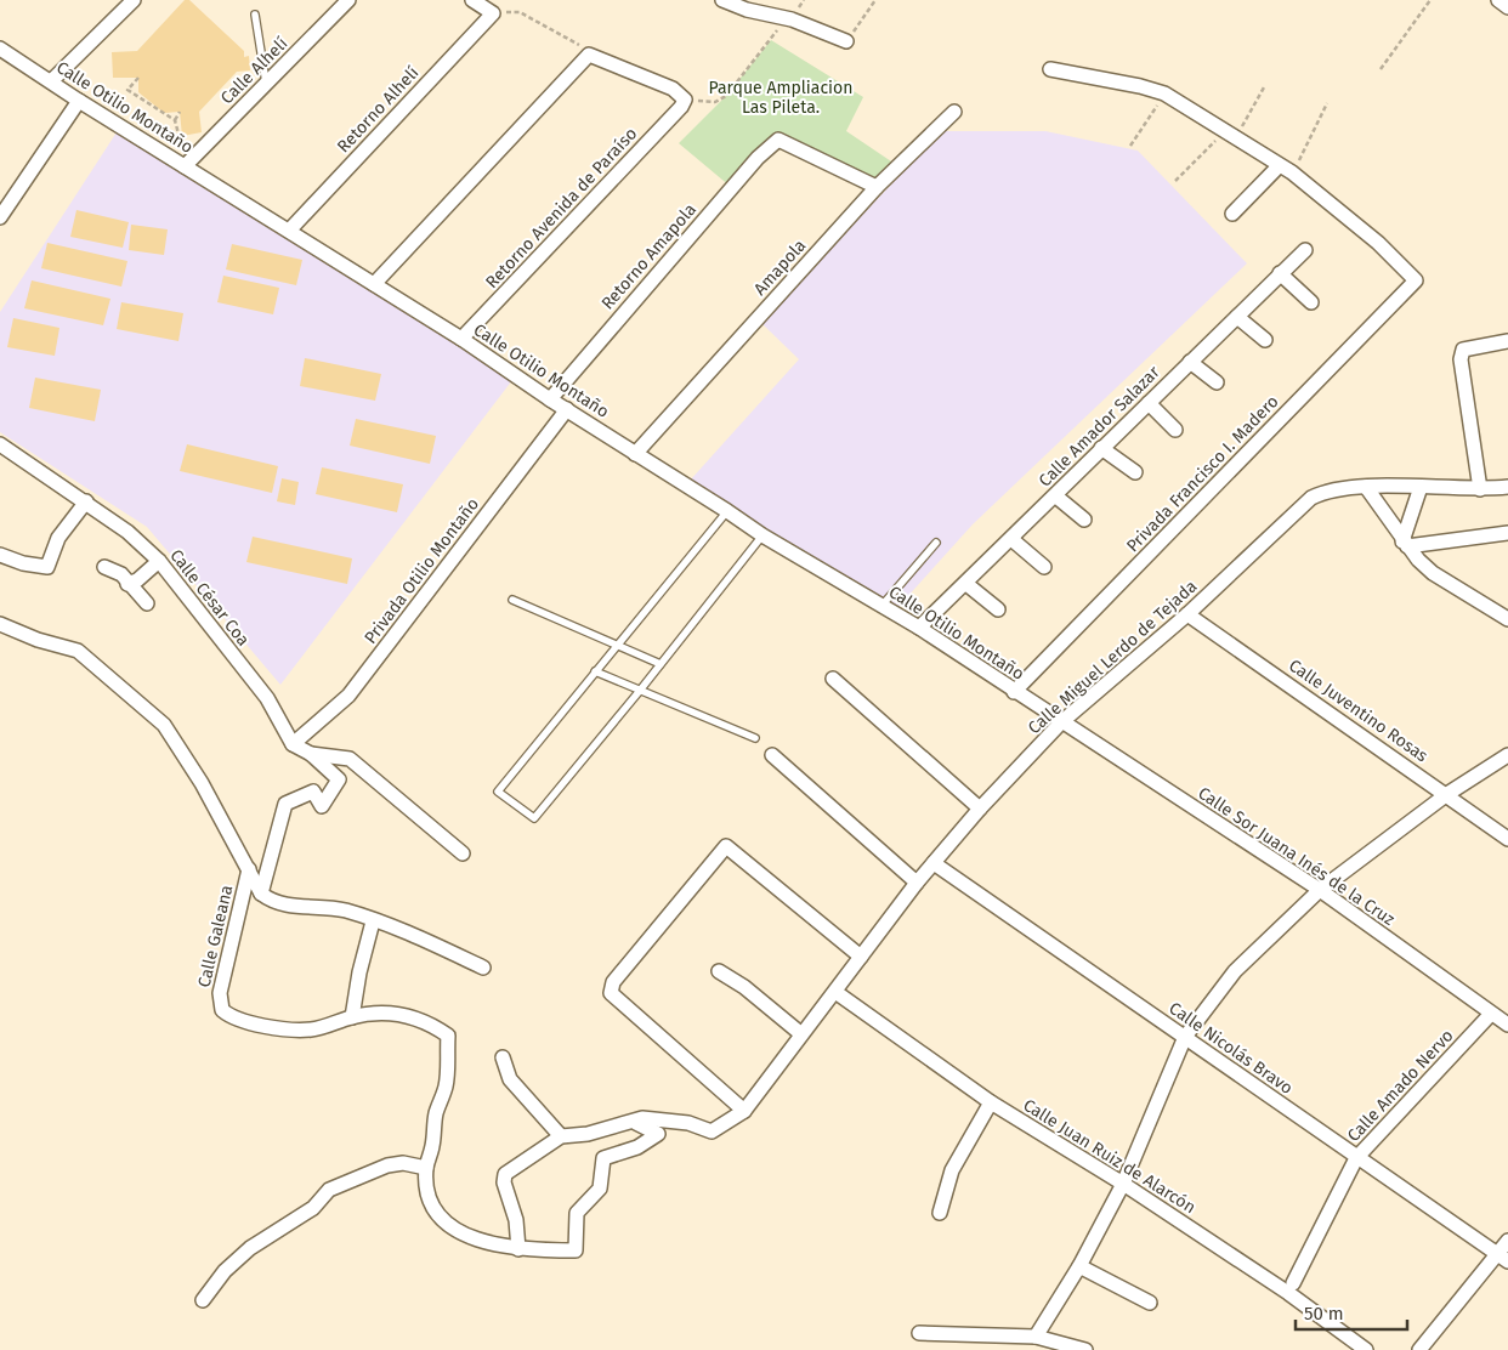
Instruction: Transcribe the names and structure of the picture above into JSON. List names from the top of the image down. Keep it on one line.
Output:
{"streets":{"street":["Calle Alhelí","Calle Otilio Montaño","Retorno Alhelí","Retorno Avenida de Paraíso","Retorno Amapola","Amapola","Calle Amador Salazar","Privada Francisco I. Madero","Privada Otilio Montaño","Calle César Coa","Calle Miguel Lerdo de Tejada","Calle Juventino Rosas","Calle Sor Juana Inés de la Cruz","Calle Galeana","Calle Nicolás Bravo","Calle Amado Nervo","Calle Juan Ruiz de Alarcón"]},"crossings":[["Calle Alhelí","Calle Otilio Montaño"],["Calle Otilio Montaño","Retorno Alhelí"],["Calle Otilio Montaño","Retorno Avenida de Paraíso"],["Calle Otilio Montaño","Retorno Amapola"],["Calle Otilio Montaño","Amapola"],["Calle Otilio Montaño","Calle Amador Salazar"],["Calle Otilio Montaño","Privada Francisco I. Madero"],["Calle Otilio Montaño","Privada Otilio Montaño"],["Calle Otilio Montaño","Calle Miguel Lerdo de Tejada"],["Calle Otilio Montaño","Calle Sor Juana Inés de la Cruz"],["Retorno Amapola","Amapola"],["Privada Otilio Montaño","Calle César Coa"],["Calle Miguel Lerdo de Tejada","Calle Juventino Rosas"],["Calle Miguel Lerdo de Tejada","Calle Sor Juana Inés de la Cruz"],["Calle Miguel Lerdo de Tejada","Calle Nicolás Bravo"],["Calle Miguel Lerdo de Tejada","Calle Juan Ruiz de Alarcón"],["Calle Sor Juana Inés de la Cruz","Calle Amado Nervo"],["Calle Nicolás Bravo","Calle Amado Nervo"]],"parks":["Parque Ampliacion Las Pileta."],"scale_bar":"50 m"}
